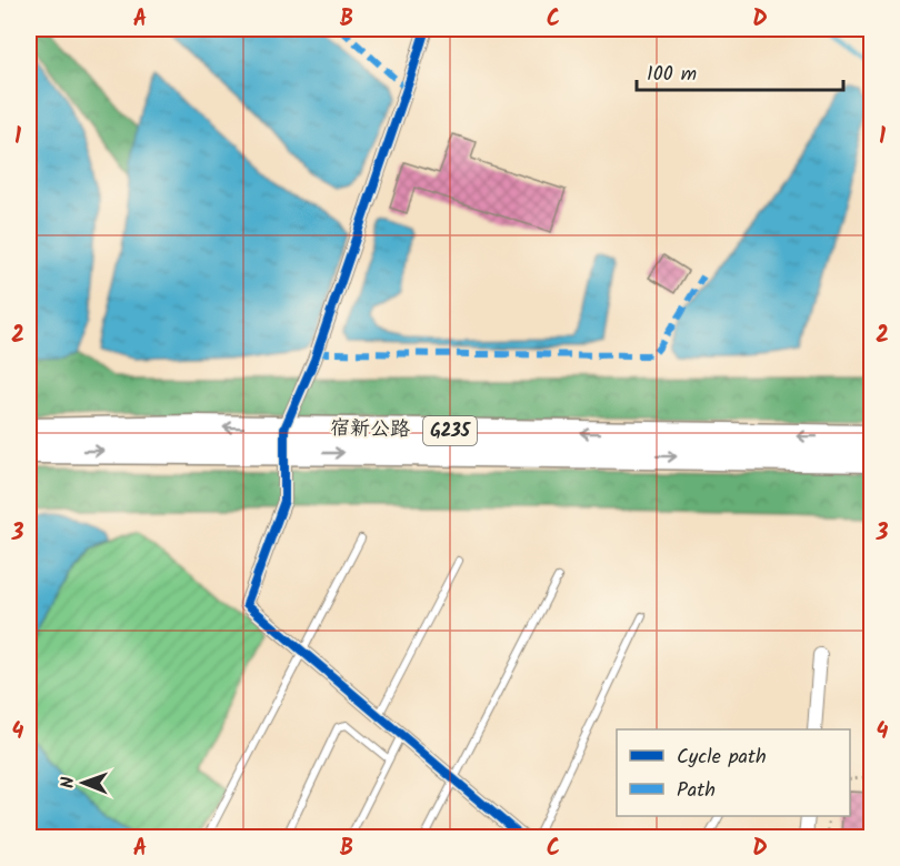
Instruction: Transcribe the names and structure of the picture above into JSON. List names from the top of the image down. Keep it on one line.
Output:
{"streets":{"highway":["宿新公路","G235"]},"legend":["Cycle path","Path"],"scale_bar":"100 m","north":"left","grid":{"columns":["A","B","C","D"],"rows":["1","2","3","4"]}}
